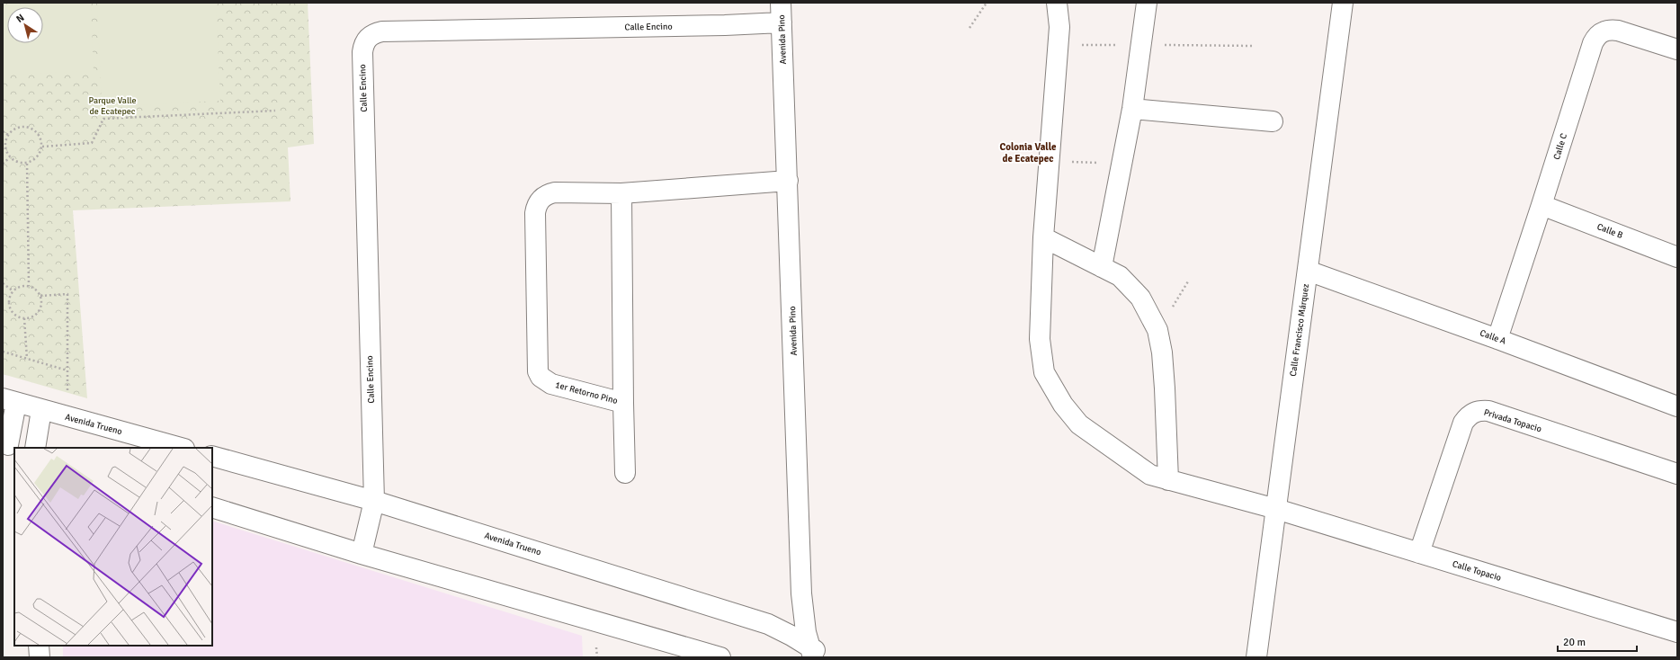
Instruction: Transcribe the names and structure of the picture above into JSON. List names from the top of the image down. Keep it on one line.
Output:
{"streets":{"street":["Calle Encino","Avenida Pino","Calle C","Calle B","Calle Francisco Márquez","Calle A","1er Retorno Pino","Privada Topacio","Avenida Trueno","Calle Topacio"]},"crossings":[["Calle Encino","Avenida Pino"],["Calle Encino","Avenida Trueno"],["Avenida Pino","1er Retorno Pino"],["Avenida Pino","Avenida Trueno"],["Calle C","Calle B"],["Calle C","Calle A"],["Calle Francisco Márquez","Calle A"],["Calle Francisco Márquez","Calle Topacio"],["Privada Topacio","Calle Topacio"]],"districts":["Colonia Valle de Ecatepec"],"parks":["Parque Valle de Ecatepec"],"scale_bar":"20 m","north":"top left"}
